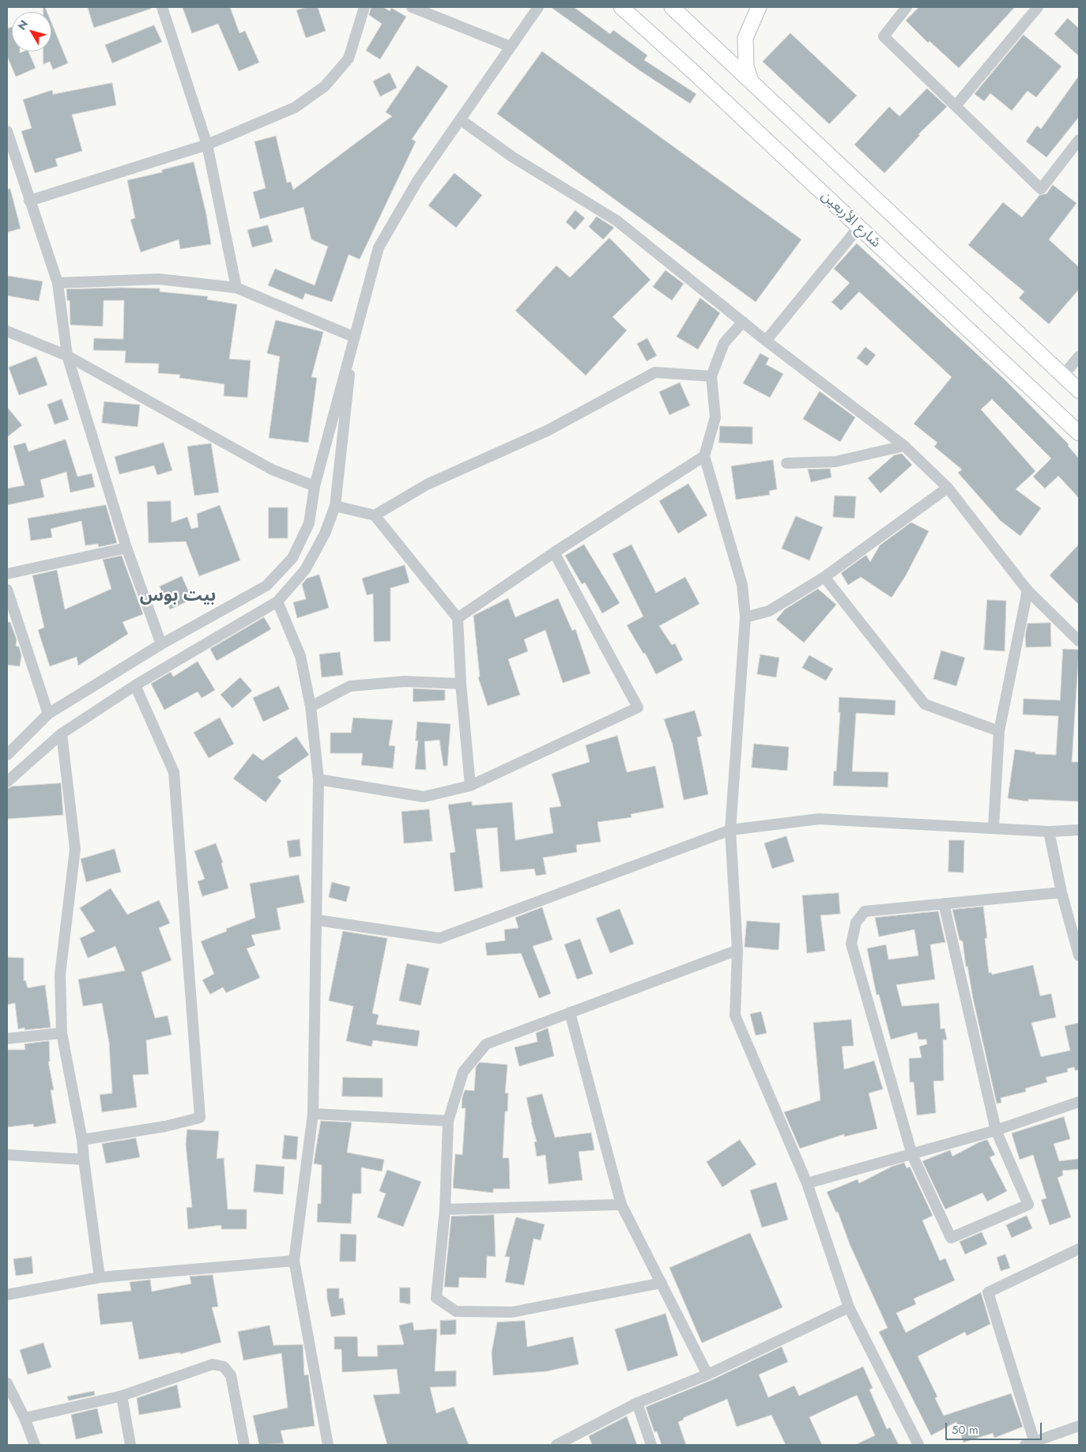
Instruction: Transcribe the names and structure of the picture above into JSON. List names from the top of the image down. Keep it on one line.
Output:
{"streets":{"main road":["شارع الأربعين"]},"districts":["بيت بوس"],"scale_bar":"50 m","north":"top left"}
